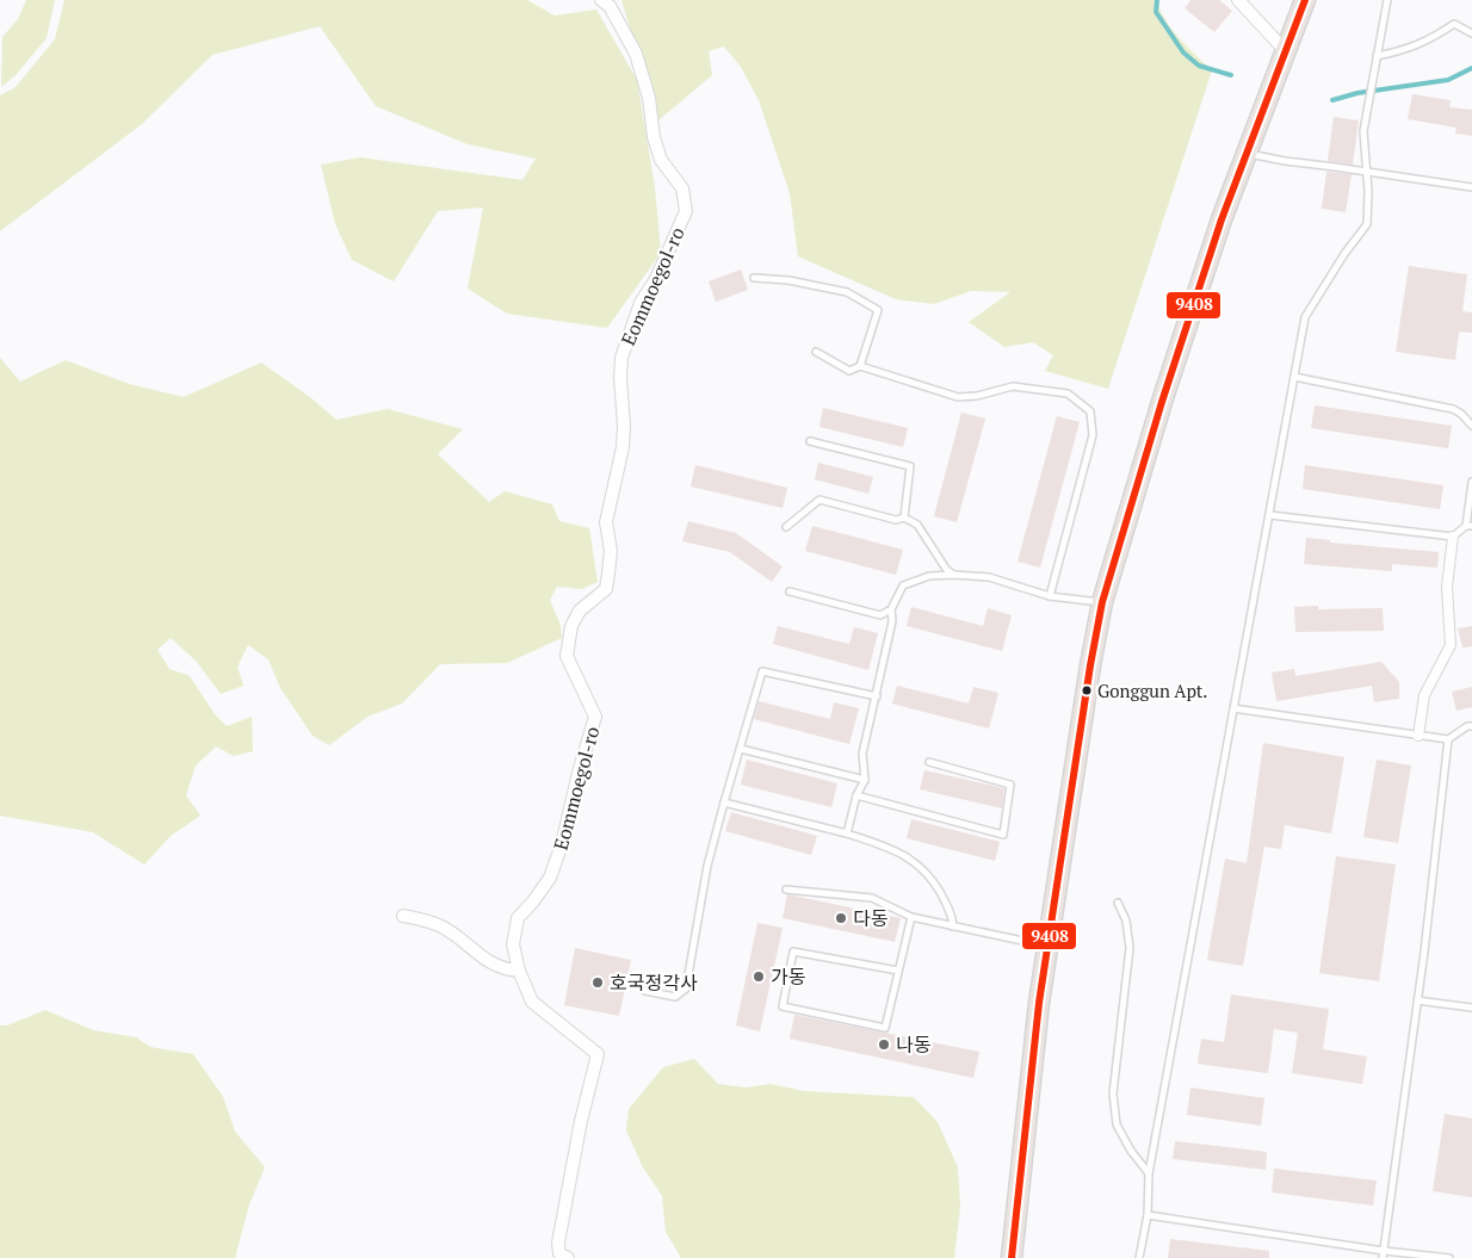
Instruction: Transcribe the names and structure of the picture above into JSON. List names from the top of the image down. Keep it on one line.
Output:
{"streets":{"street":["Eommoegol-ro"]},"places":["Gonggun Apt.","다동","가동","호국정각사","나동"],"lines":["transit line 9408"]}
